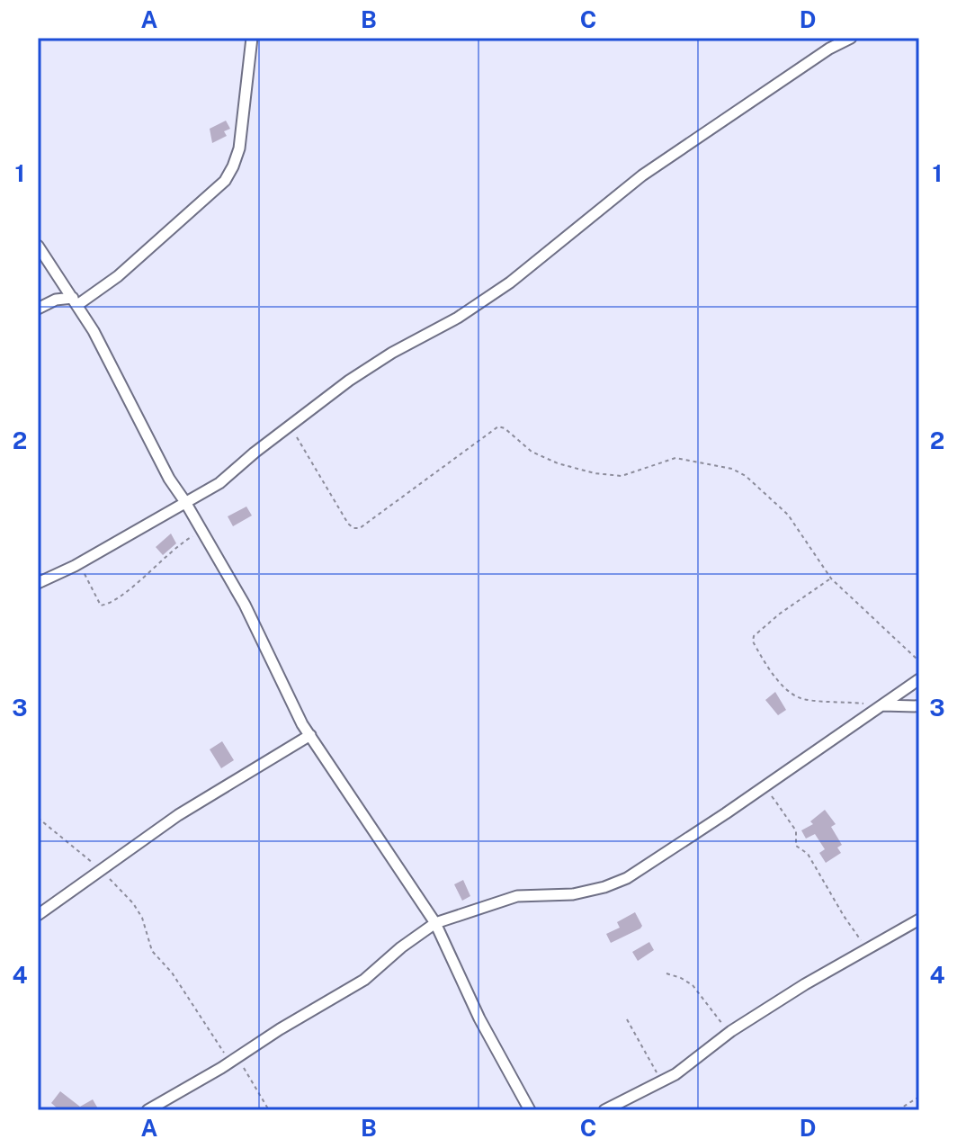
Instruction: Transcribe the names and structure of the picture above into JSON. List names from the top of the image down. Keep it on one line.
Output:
{"grid":{"columns":["A","B","C","D"],"rows":["1","2","3","4"]}}
